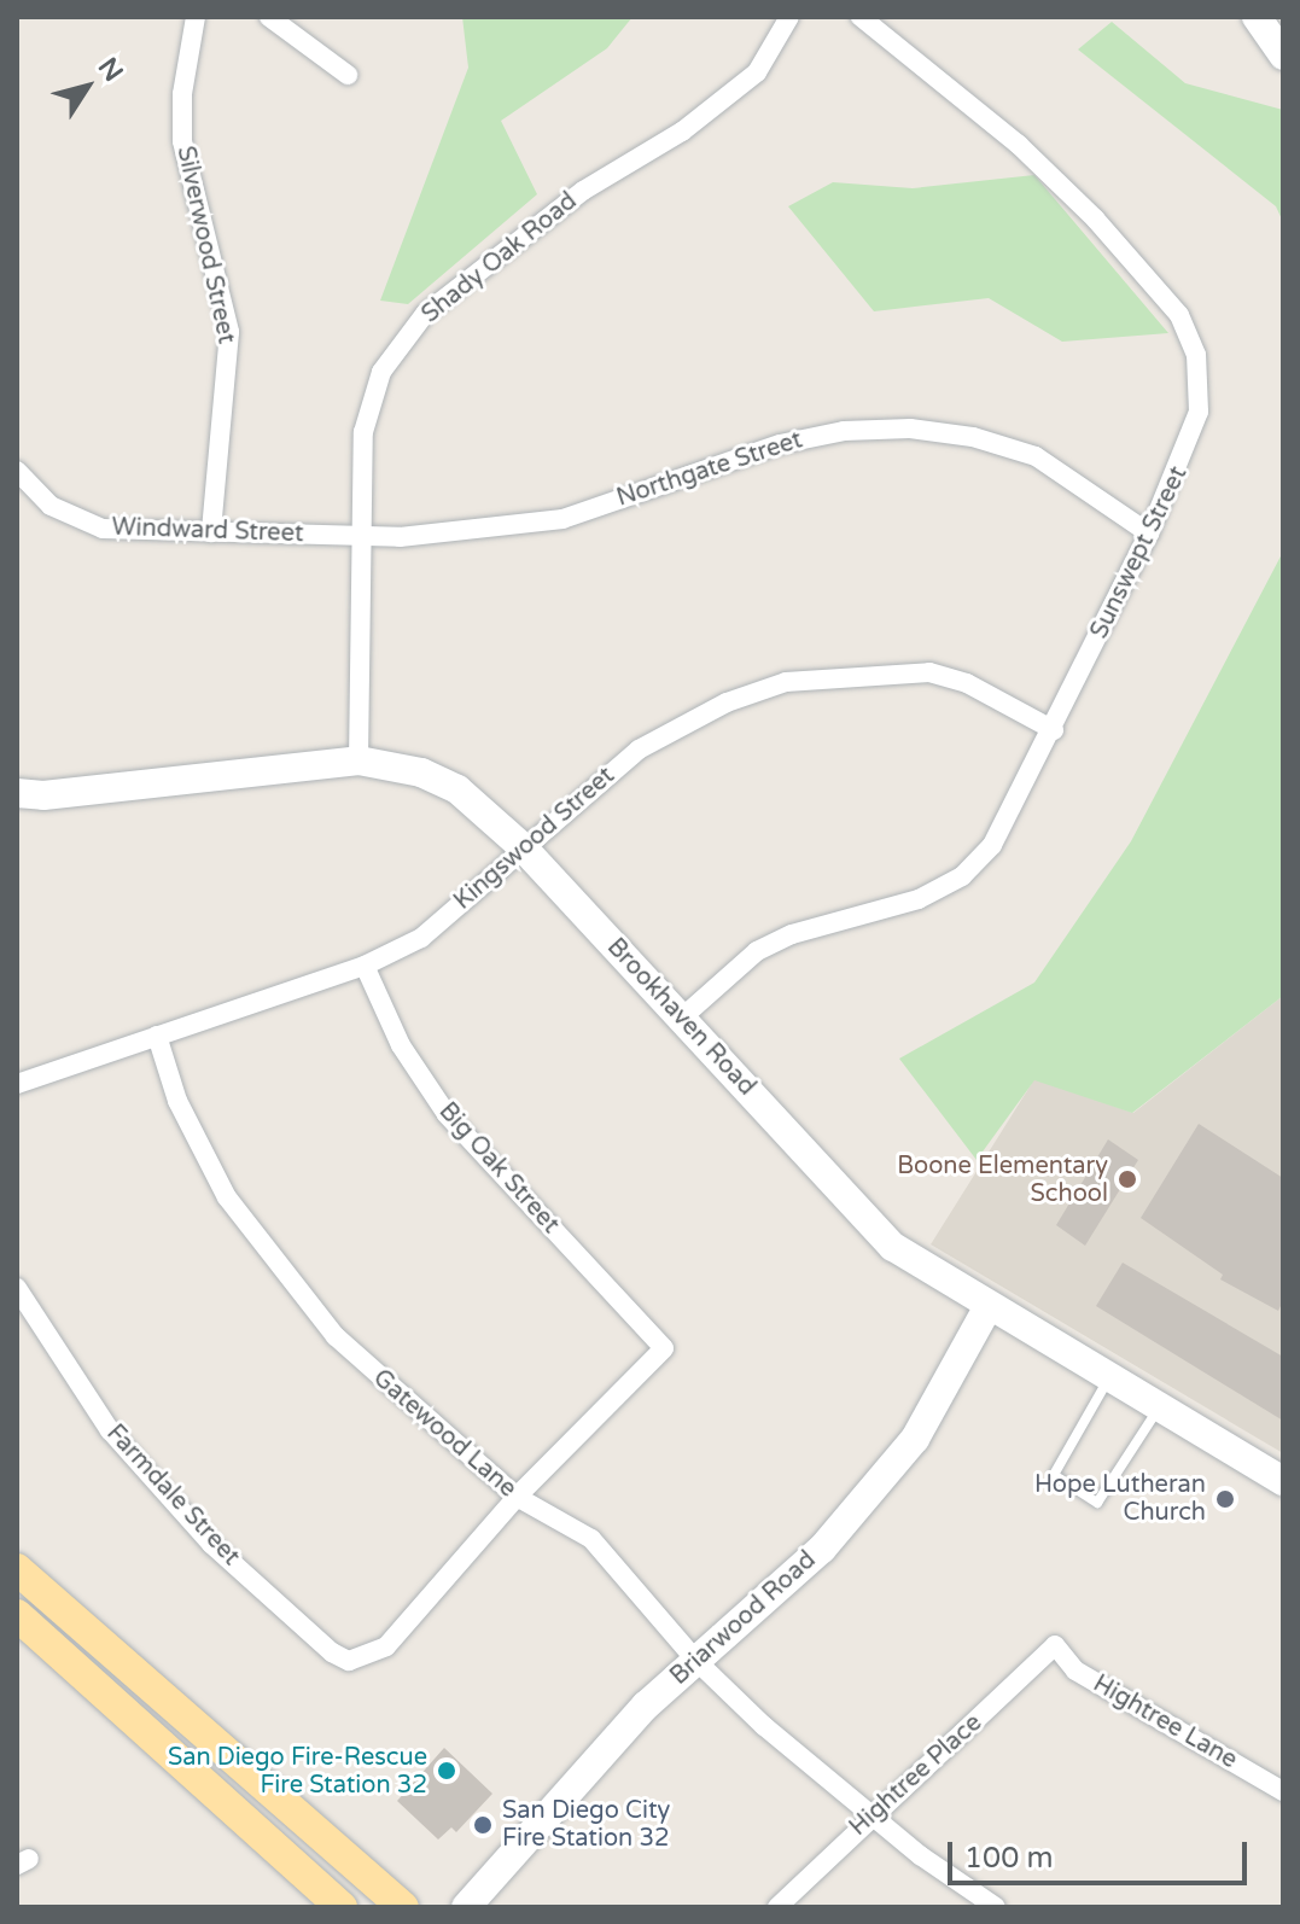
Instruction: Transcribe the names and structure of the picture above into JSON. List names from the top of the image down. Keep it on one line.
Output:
{"streets":{"street":["Silverwood Street","Shady Oak Road","Northgate Street","Windward Street","Sunswept Street","Kingswood Street","Brookhaven Road","Big Oak Street","Gatewood Lane","Farmdale Street","Briarwood Road","Hightree Lane","Hightree Place"]},"crossings":[["Silverwood Street","Windward Street"],["Shady Oak Road","Northgate Street"],["Shady Oak Road","Windward Street"],["Shady Oak Road","Brookhaven Road"],["Northgate Street","Windward Street"],["Northgate Street","Sunswept Street"],["Sunswept Street","Kingswood Street"],["Sunswept Street","Brookhaven Road"],["Kingswood Street","Brookhaven Road"],["Kingswood Street","Big Oak Street"],["Kingswood Street","Gatewood Lane"],["Brookhaven Road","Briarwood Road"],["Big Oak Street","Gatewood Lane"],["Big Oak Street","Farmdale Street"],["Gatewood Lane","Farmdale Street"],["Gatewood Lane","Briarwood Road"],["Gatewood Lane","Hightree Place"],["Hightree Lane","Hightree Place"]],"places":["Boone Elementary School","Hope Lutheran Church","San Diego Fire-Rescue Fire Station 32","San Diego City Fire Station 32"],"scale_bar":"100 m","north":"top right"}
